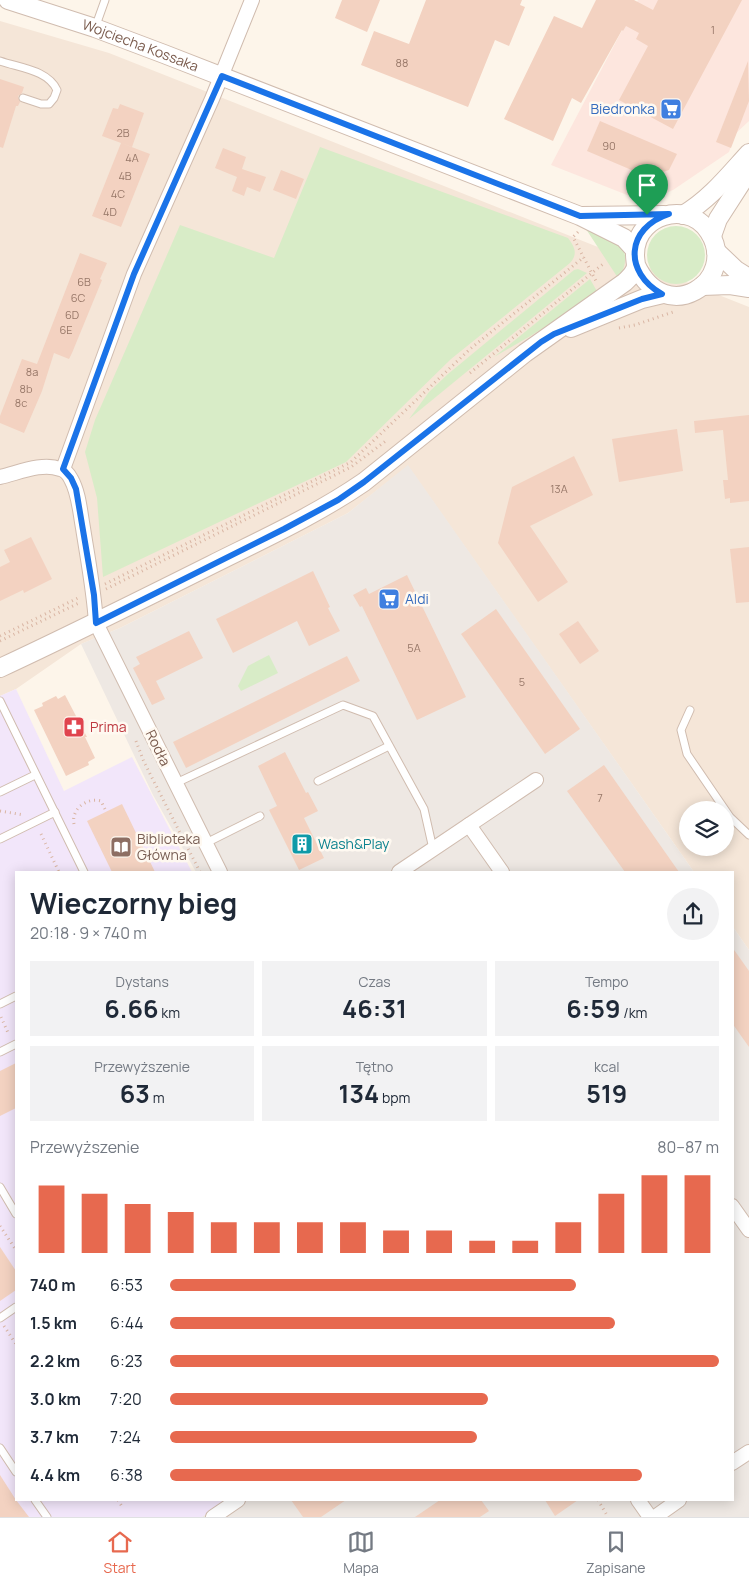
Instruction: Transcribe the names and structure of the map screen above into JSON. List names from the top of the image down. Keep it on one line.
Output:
{"streets":{"street":["Wojciecha Kossaka","Rodła"]},"places":{"supermarket":["Biedronka","Aldi"],"pharmacy":["Prima"],"building":["Wash&Play"],"library":["Biblioteka Główna"]},"house_numbers":["1","88","2B","90","4A","4B","4C","4D","6B","6C","6D","6E","8a","8b","8c","13A","5A","5","7"],"page":{"heading":["Wieczorny bieg","20:18 · 9 × 740 m"],"stats":[["Dystans","6.66 km"],["Czas","46:31"],["Tempo","6:59 /km"],["Przewyższenie","63 m"],["Tętno","134 bpm"],["kcal","519"]],"chart":["Przewyższenie","80–87 m"],"list":[{"name":"740 m","note":"6:53"},{"name":"1.5 km","note":"6:44"},{"name":"2.2 km","note":"6:23"},{"name":"3.0 km","note":"7:20"},{"name":"3.7 km","note":"7:24"},{"name":"4.4 km","note":"6:38"}],"tabs":["Start","Mapa","Zapisane"]}}
